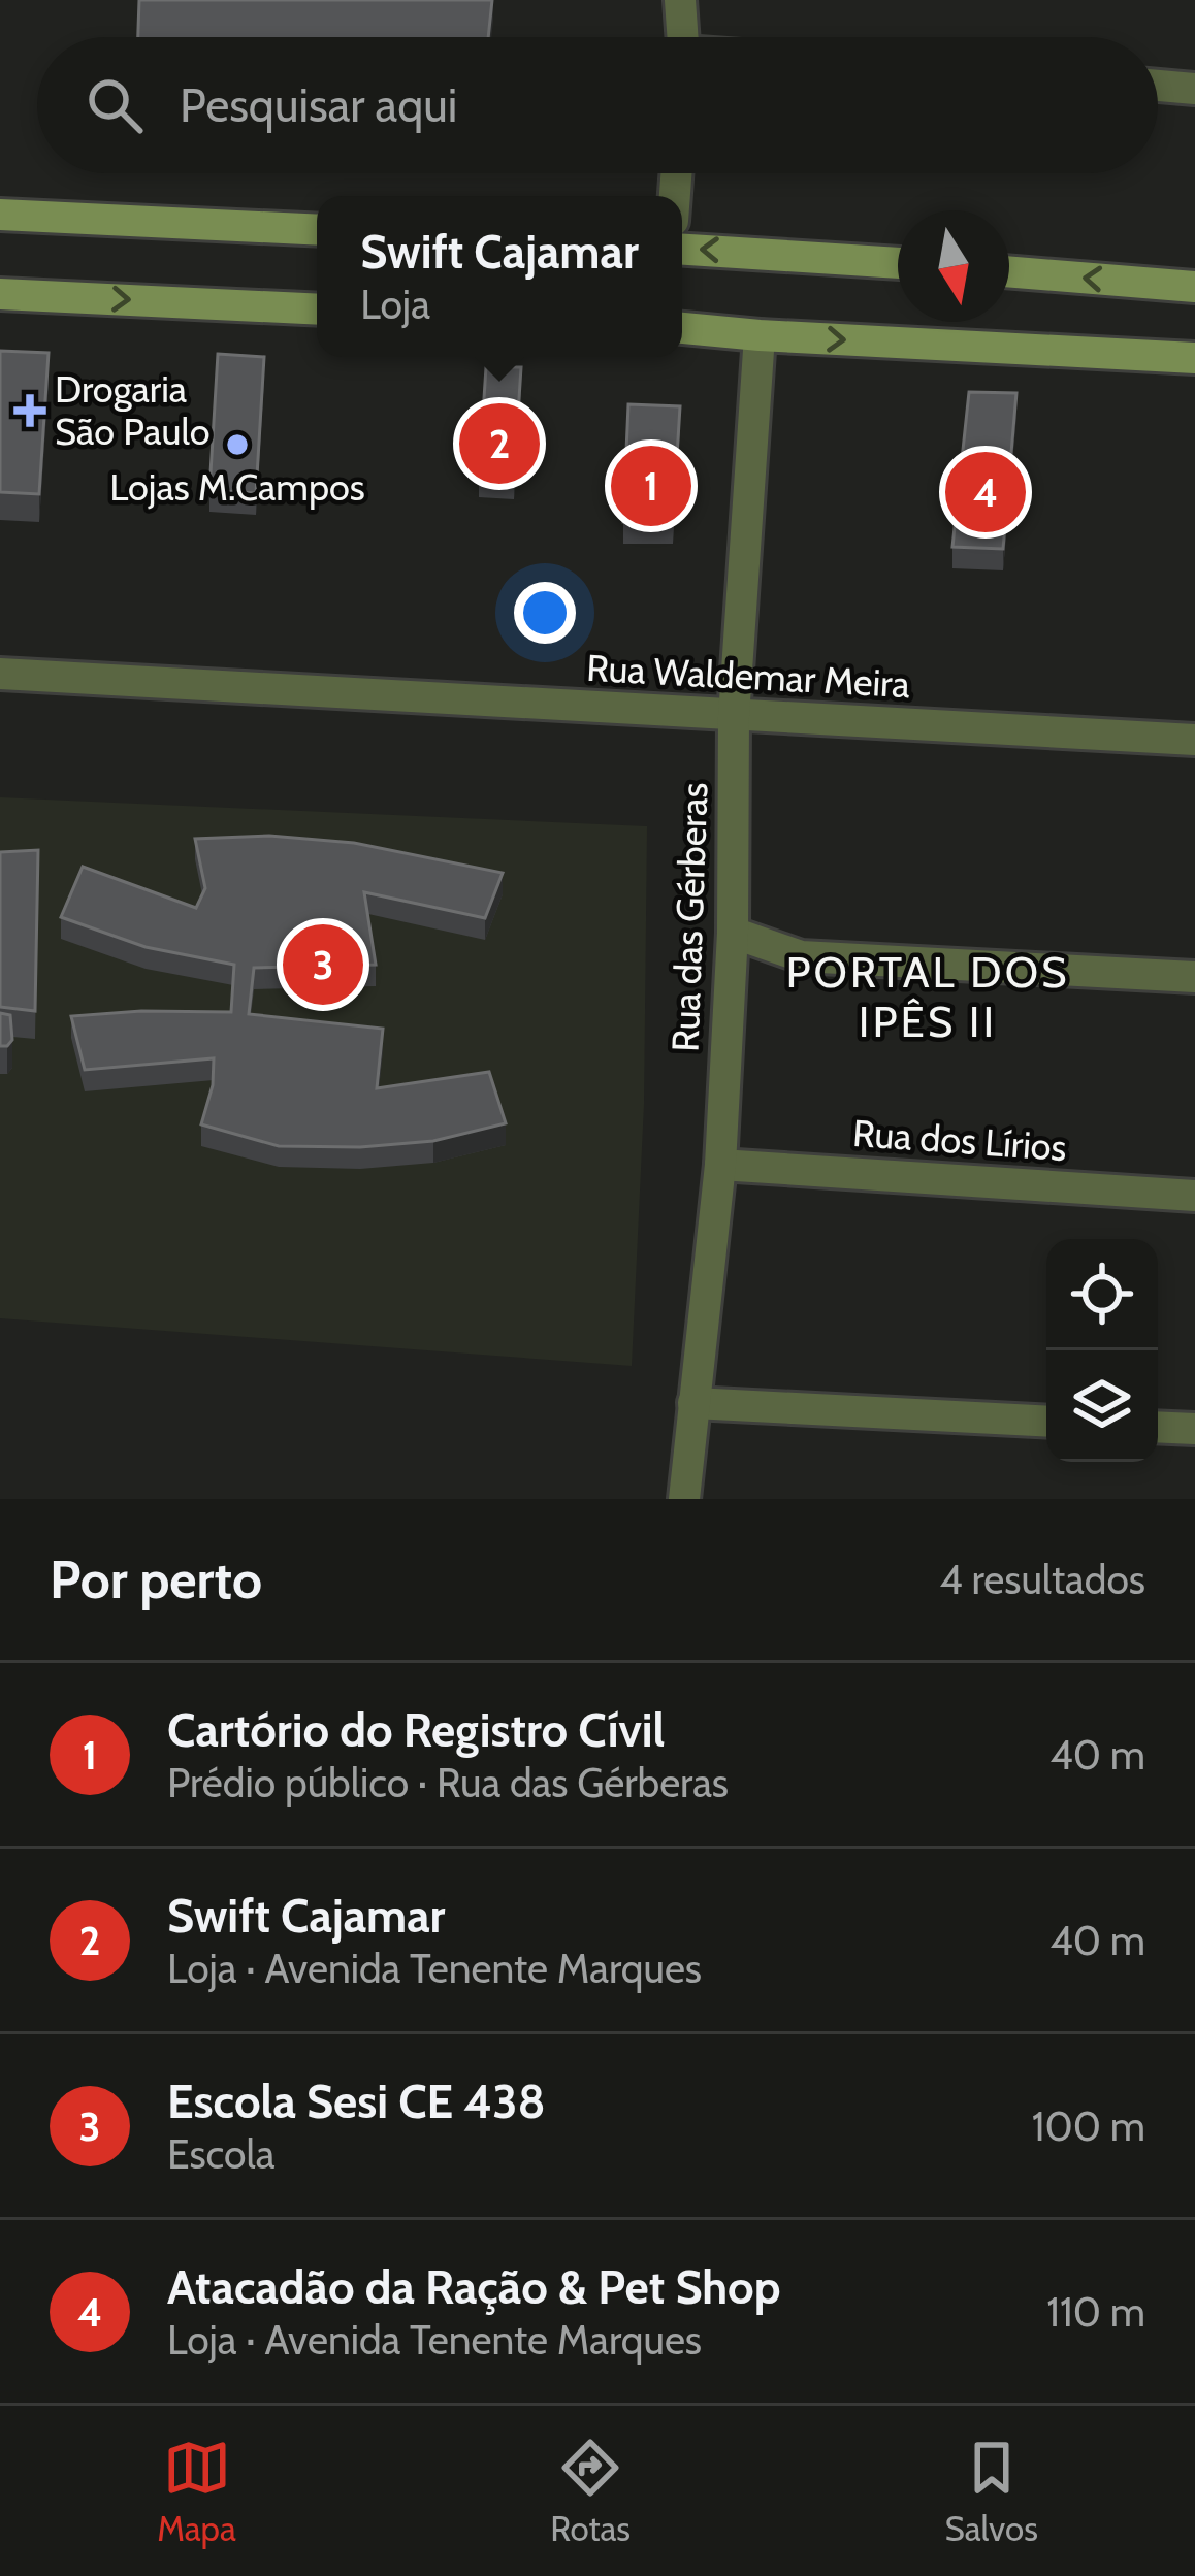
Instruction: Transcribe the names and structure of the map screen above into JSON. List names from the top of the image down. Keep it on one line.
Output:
{"streets":{"street":["Rua Waldemar Meira","Rua das Gérberas","Rua dos Lírios"]},"crossings":[["Rua Waldemar Meira","Rua das Gérberas"],["Rua das Gérberas","Rua dos Lírios"]],"districts":["PORTAL DOS IPÊS II"],"places":{"health":["Drogaria São Paulo"],"other":["Lojas M.Campos"]},"north":"bottom","page":{"search":"Pesquisar aqui","popup":["Swift Cajamar","Loja"],"pins":["2","1","4","3"],"heading":["Por perto","4 resultados"],"list":[{"mark":"1","name":"Cartório do Registro Cívil","note":"Prédio público · Rua das Gérberas","value":"40 m"},{"mark":"2","name":"Swift Cajamar","note":"Loja · Avenida Tenente Marques","value":"40 m"},{"mark":"3","name":"Escola Sesi CE 438","note":"Escola","value":"100 m"},{"mark":"4","name":"Atacadão da Ração & Pet Shop","note":"Loja · Avenida Tenente Marques","value":"110 m"}],"nav":["Mapa","Rotas","Salvos"]}}
